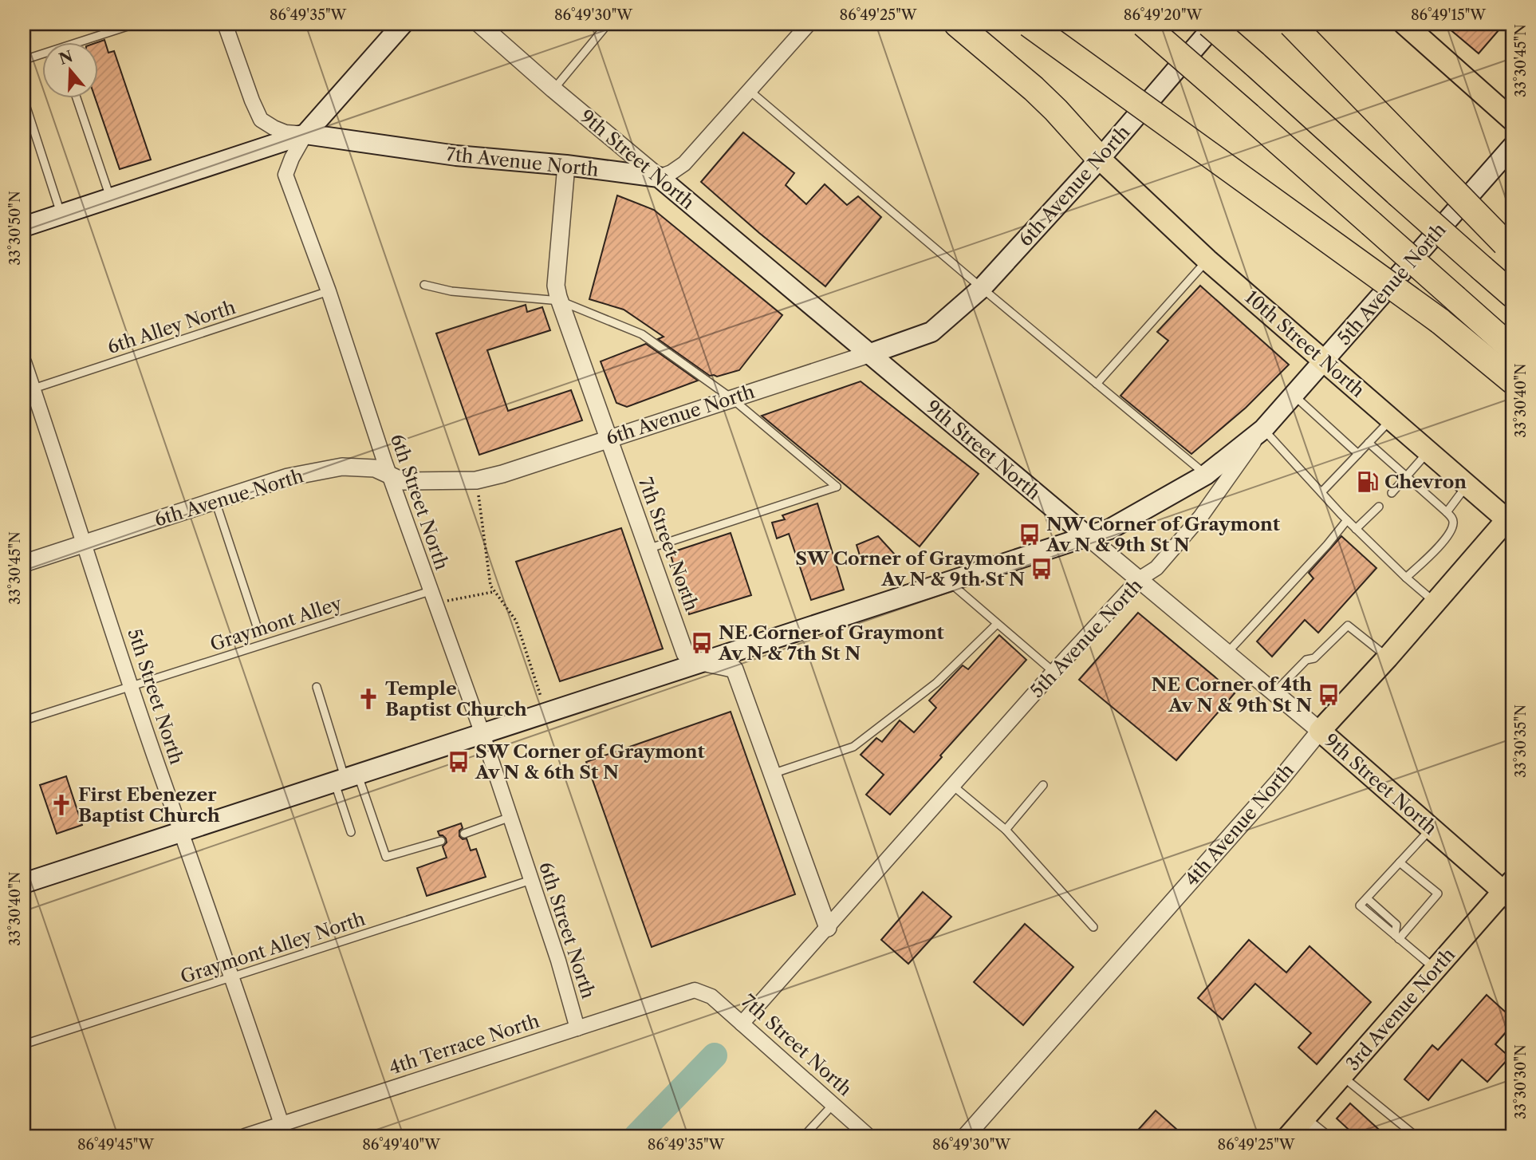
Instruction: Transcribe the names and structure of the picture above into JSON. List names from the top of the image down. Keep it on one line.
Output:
{"streets":{"main road":["9th Street North","7th Avenue North","6th Avenue North","5th Avenue North","10th Street North","4th Avenue North","3rd Avenue North"],"street":["6th Street North","7th Street North","5th Street North","4th Terrace North"],"lane":["6th Alley North","Graymont Alley","Graymont Alley North"]},"crossings":[["9th Street North","7th Avenue North"],["9th Street North","6th Avenue North"],["9th Street North","5th Avenue North"],["9th Street North","4th Avenue North"],["9th Street North","3rd Avenue North"],["7th Avenue North","6th Street North"],["7th Avenue North","7th Street North"],["6th Avenue North","10th Street North"],["6th Avenue North","6th Street North"],["6th Avenue North","7th Street North"],["6th Avenue North","5th Street North"],["5th Avenue North","10th Street North"],["5th Avenue North","7th Street North"],["6th Alley North","6th Street North"],["6th Alley North","5th Street North"],["10th Street North","4th Avenue North"],["6th Street North","Graymont Alley"],["6th Street North","Graymont Alley North"],["6th Street North","4th Terrace North"],["7th Street North","4th Terrace North"],["Graymont Alley","5th Street North"],["5th Street North","Graymont Alley North"],["5th Street North","4th Terrace North"]],"places":{"fuel station":["Chevron"],"bus stop":["NW Corner of Graymont Av N & 9th St N","SW Corner of Graymont Av N & 9th St N","NE Corner of Graymont Av N & 7th St N","NE Corner of 4th Av N & 9th St N","SW Corner of Graymont Av N & 6th St N"],"church":["Temple Baptist Church","First Ebenezer Baptist Church"]},"north":"top","coordinates":["86°49'35\"W","86°49'30\"W","86°49'25\"W","86°49'20\"W","86°49'15\"W","33°30'45\"N","33°30'50\"N","33°30'40\"N","33°30'35\"N","33°30'30\"N","86°49'45\"W","86°49'40\"W"]}
